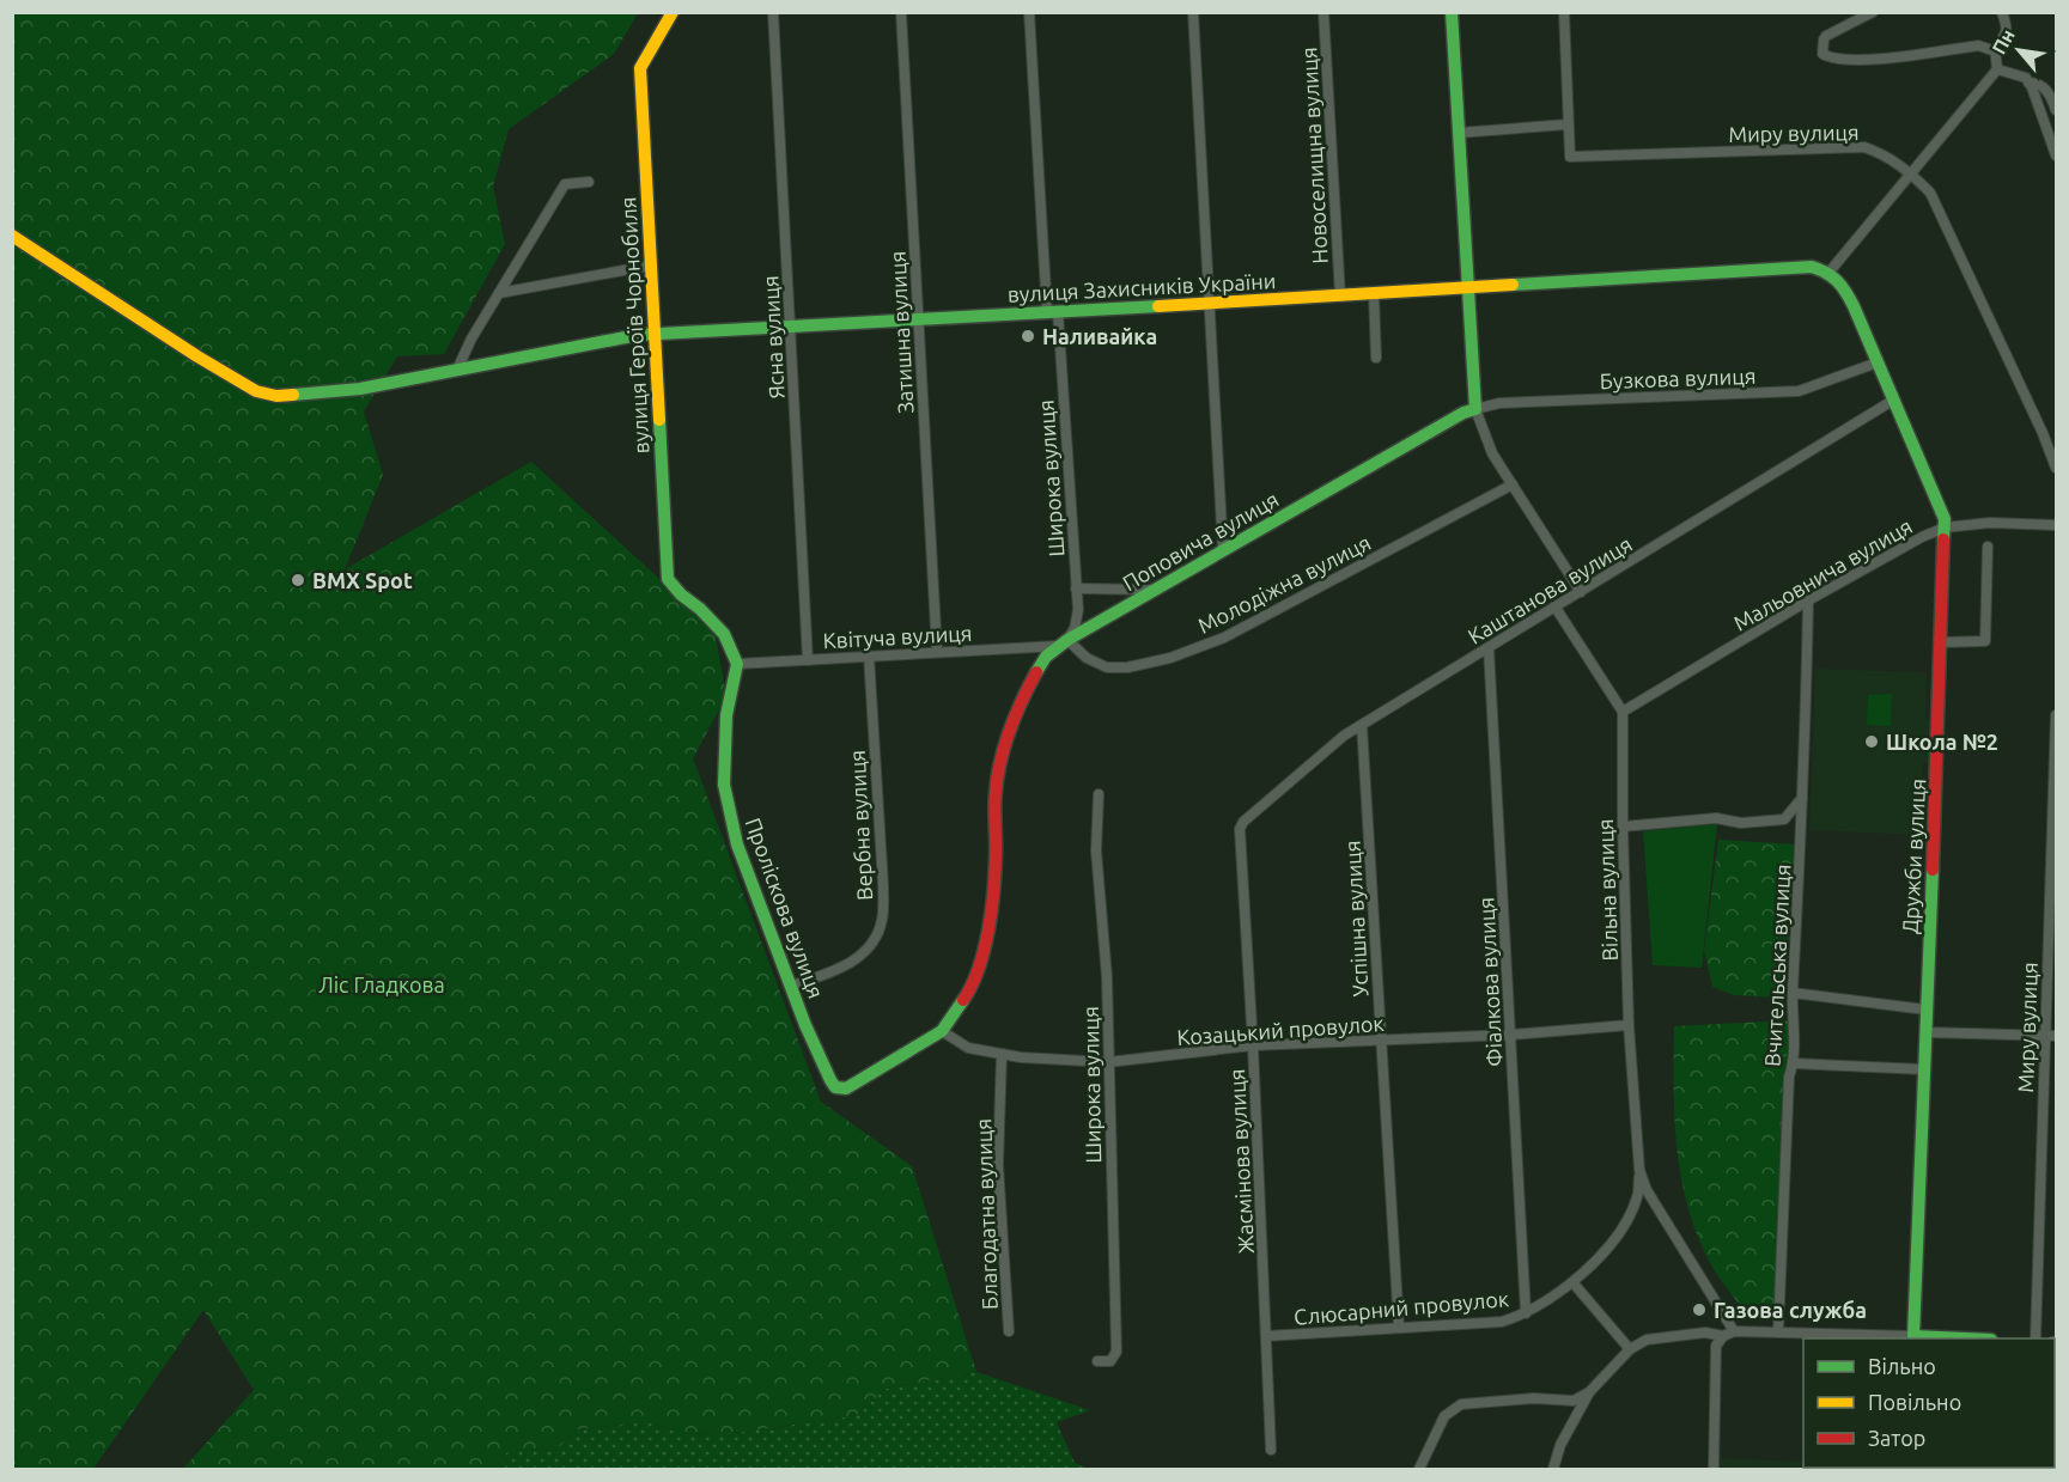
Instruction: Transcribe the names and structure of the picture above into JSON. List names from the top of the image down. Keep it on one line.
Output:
{"streets":{"street":["Миру вулиця","Новоселищна вулиця","вулиця Захисників України","вулиця Героїв Чорнобиля","Затишна вулиця","Ясна вулиця","Бузкова вулиця","Широка вулиця","Поповича вулиця","Мальовнича вулиця","Молодіжна вулиця","Каштанова вулиця","Квітуча вулиця","Вербна вулиця","Дружби вулиця","Вільна вулиця","Проліскова вулиця","Успішна вулиця","Вчительська вулиця","Фіалкова вулиця","Козацький провулок","Жасмінова вулиця","Благодатна вулиця","Слюсарний провулок"]},"crossings":[["Новоселищна вулиця","вулиця Захисників України"],["вулиця Захисників України","вулиця Героїв Чорнобиля"],["вулиця Захисників України","Затишна вулиця"],["вулиця Захисників України","Ясна вулиця"],["вулиця Захисників України","Широка вулиця"],["вулиця Захисників України","Дружби вулиця"],["вулиця Героїв Чорнобиля","Квітуча вулиця"],["вулиця Героїв Чорнобиля","Проліскова вулиця"],["Затишна вулиця","Квітуча вулиця"],["Ясна вулиця","Квітуча вулиця"],["Бузкова вулиця","Поповича вулиця"],["Бузкова вулиця","Дружби вулиця"],["Широка вулиця","Поповича вулиця"],["Широка вулиця","Молодіжна вулиця"],["Широка вулиця","Квітуча вулиця"],["Широка вулиця","Козацький провулок"],["Поповича вулиця","Молодіжна вулиця"],["Поповича вулиця","Квітуча вулиця"],["Поповича вулиця","Проліскова вулиця"],["Поповича вулиця","Козацький провулок"],["Мальовнича вулиця","Дружби вулиця"],["Мальовнича вулиця","Вільна вулиця"],["Мальовнича вулиця","Вчительська вулиця"],["Молодіжна вулиця","Квітуча вулиця"],["Каштанова вулиця","Дружби вулиця"],["Каштанова вулиця","Успішна вулиця"],["Каштанова вулиця","Фіалкова вулиця"],["Каштанова вулиця","Жасмінова вулиця"],["Квітуча вулиця","Вербна вулиця"],["Квітуча вулиця","Проліскова вулиця"],["Вербна вулиця","Проліскова вулиця"],["Вільна вулиця","Козацький провулок"],["Вільна вулиця","Слюсарний провулок"],["Успішна вулиця","Козацький провулок"],["Успішна вулиця","Слюсарний провулок"],["Фіалкова вулиця","Козацький провулок"],["Фіалкова вулиця","Слюсарний провулок"],["Козацький провулок","Жасмінова вулиця"],["Козацький провулок","Благодатна вулиця"],["Жасмінова вулиця","Слюсарний провулок"]],"parks":["Ліс Гладкова"],"places":["Наливайка","BMX Spot","Школа №2","Газова служба"],"legend":["Вільно","Повільно","Затор"],"north":"top left"}
